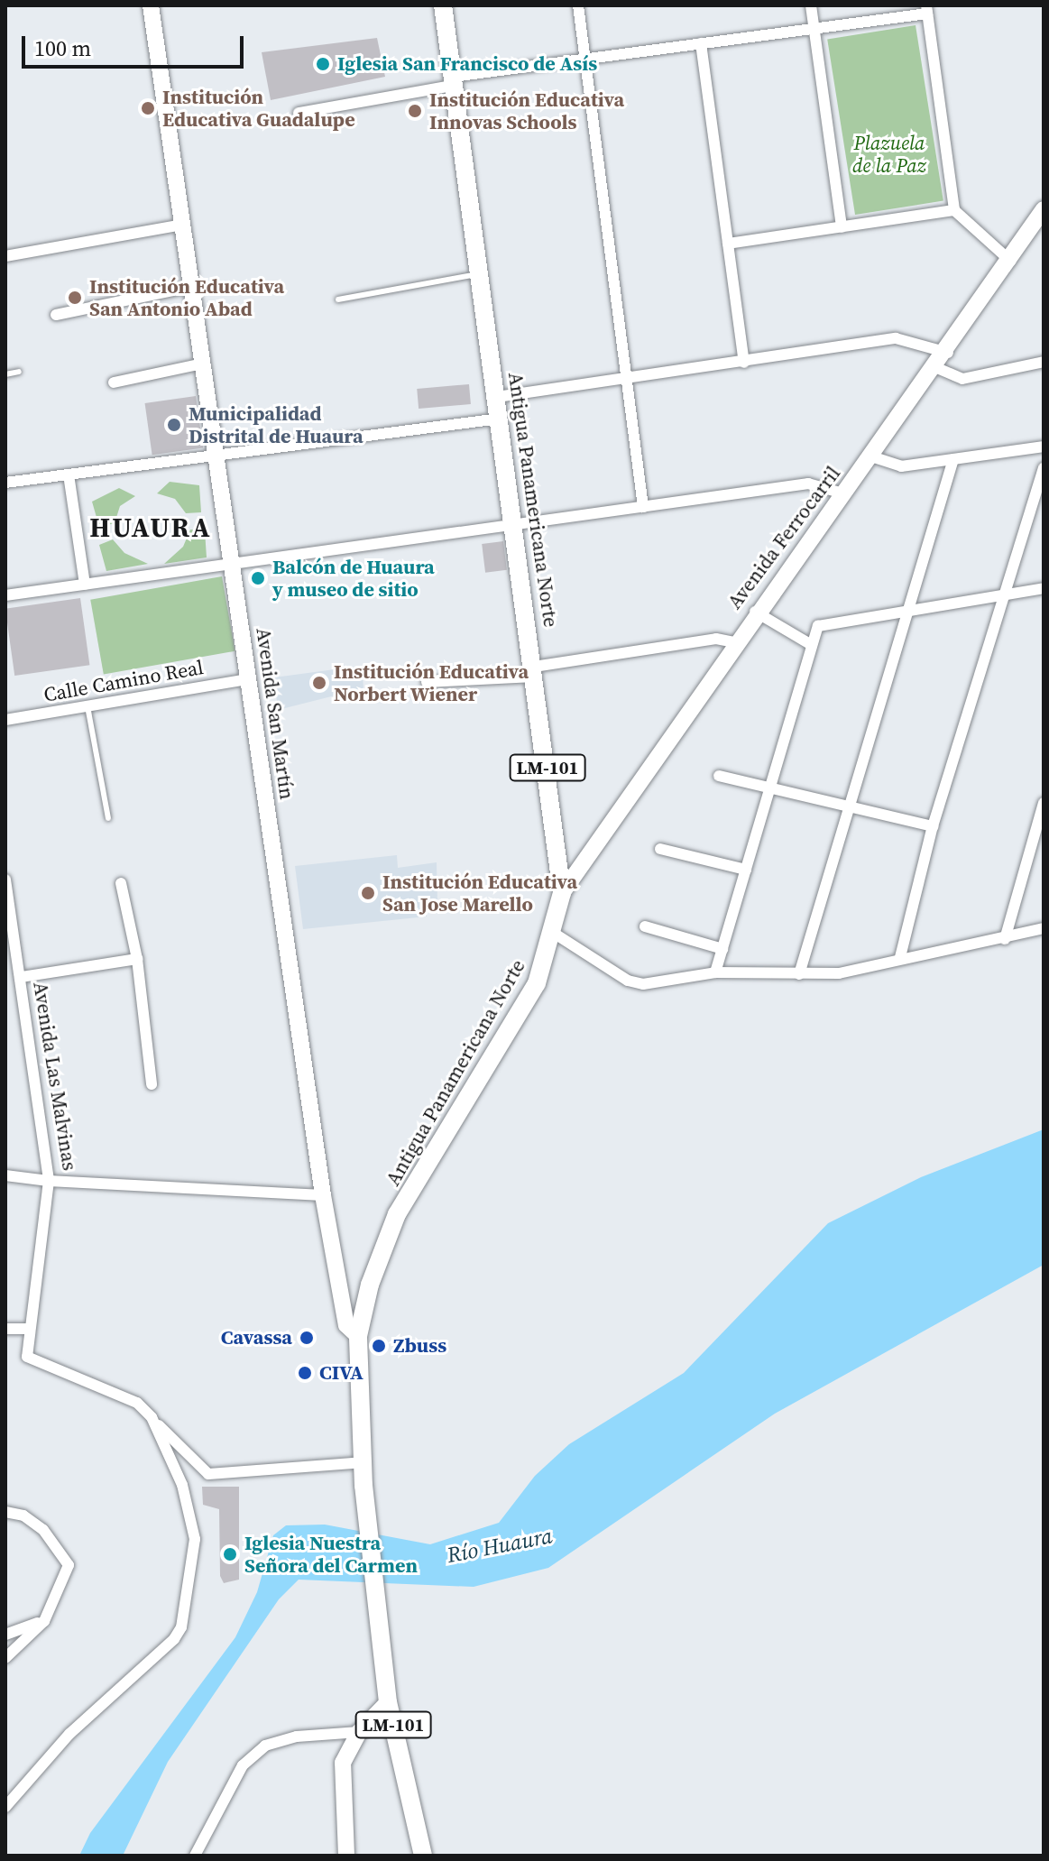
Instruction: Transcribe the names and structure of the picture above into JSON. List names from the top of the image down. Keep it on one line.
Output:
{"streets":{"main road":["Antigua Panamericana Norte","Avenida Ferrocarril","Avenida San Martín","LM-101"],"street":["Calle Camino Real","Avenida Las Malvinas"]},"crossings":[["Antigua Panamericana Norte","Avenida Ferrocarril"],["Antigua Panamericana Norte","Avenida San Martín"],["Calle Camino Real","Avenida San Martín"],["Avenida San Martín","Avenida Las Malvinas"]],"districts":["HUAURA"],"water":["Río Huaura"],"parks":["Plazuela de la Paz"],"places":["Iglesia San Francisco de Asís","Institución Educativa Guadalupe","Institución Educativa Innovas Schools","Institución Educativa San Antonio Abad","Municipalidad Distrital de Huaura","Balcón de Huaura y museo de sitio","Institución Educativa Norbert Wiener","Institución Educativa San Jose Marello","Cavassa","Zbuss","CIVA","Iglesia Nuestra Señora del Carmen"],"scale_bar":"100 m"}
